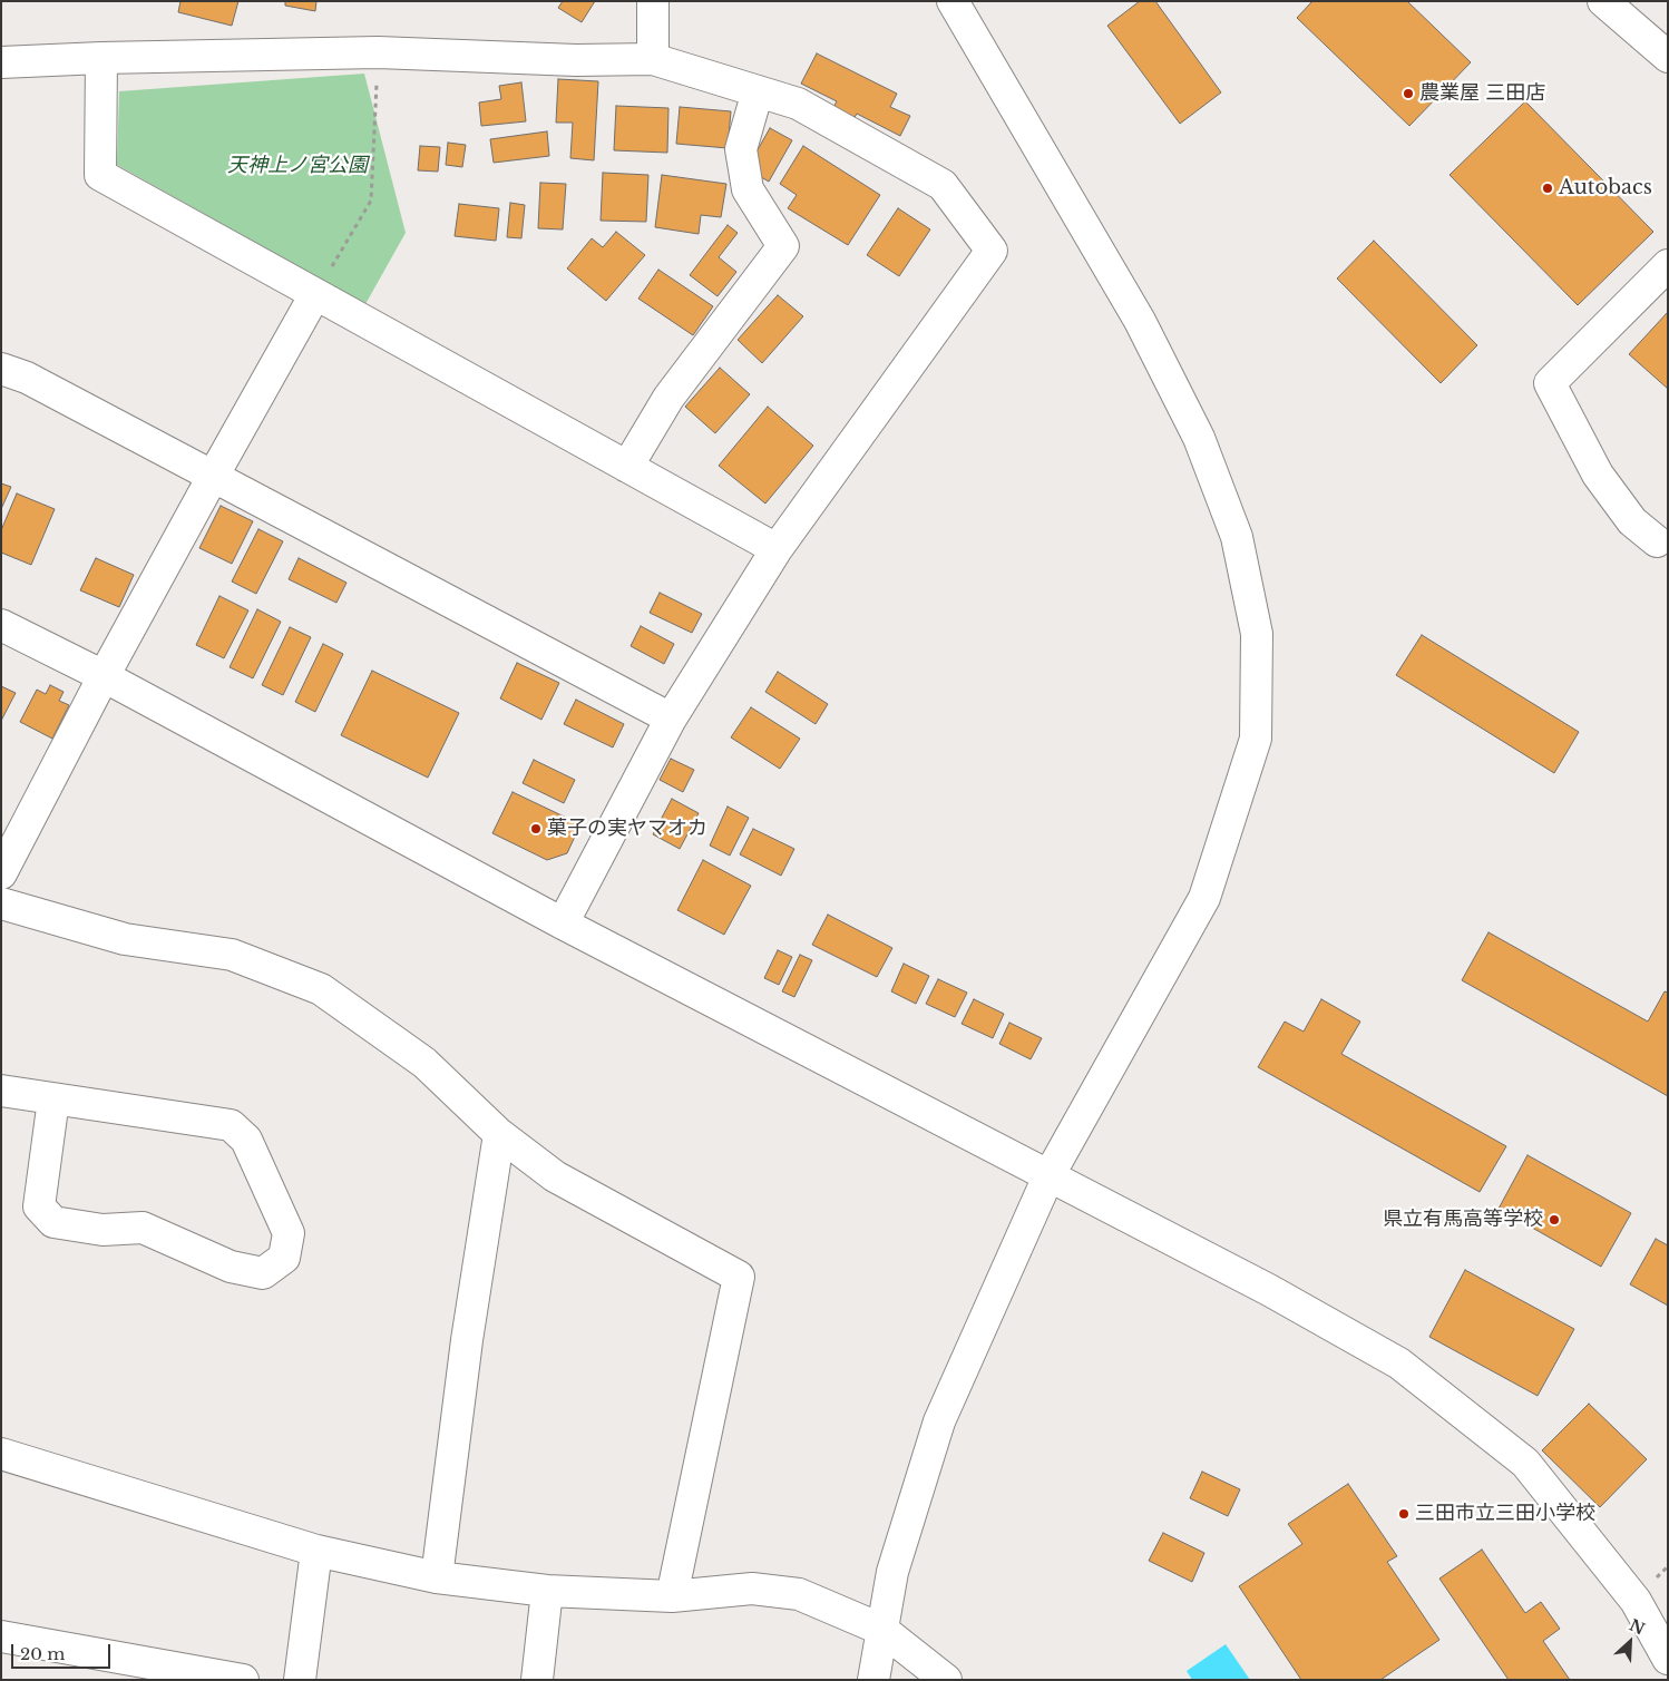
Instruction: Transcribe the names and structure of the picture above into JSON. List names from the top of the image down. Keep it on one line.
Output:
{"parks":["天神上ノ宮公園"],"places":["農業屋 三田店","Autobacs","菓子の実ヤマオカ","県立有馬高等学校","三田市立三田小学校"],"scale_bar":"20 m","north":"top right"}
